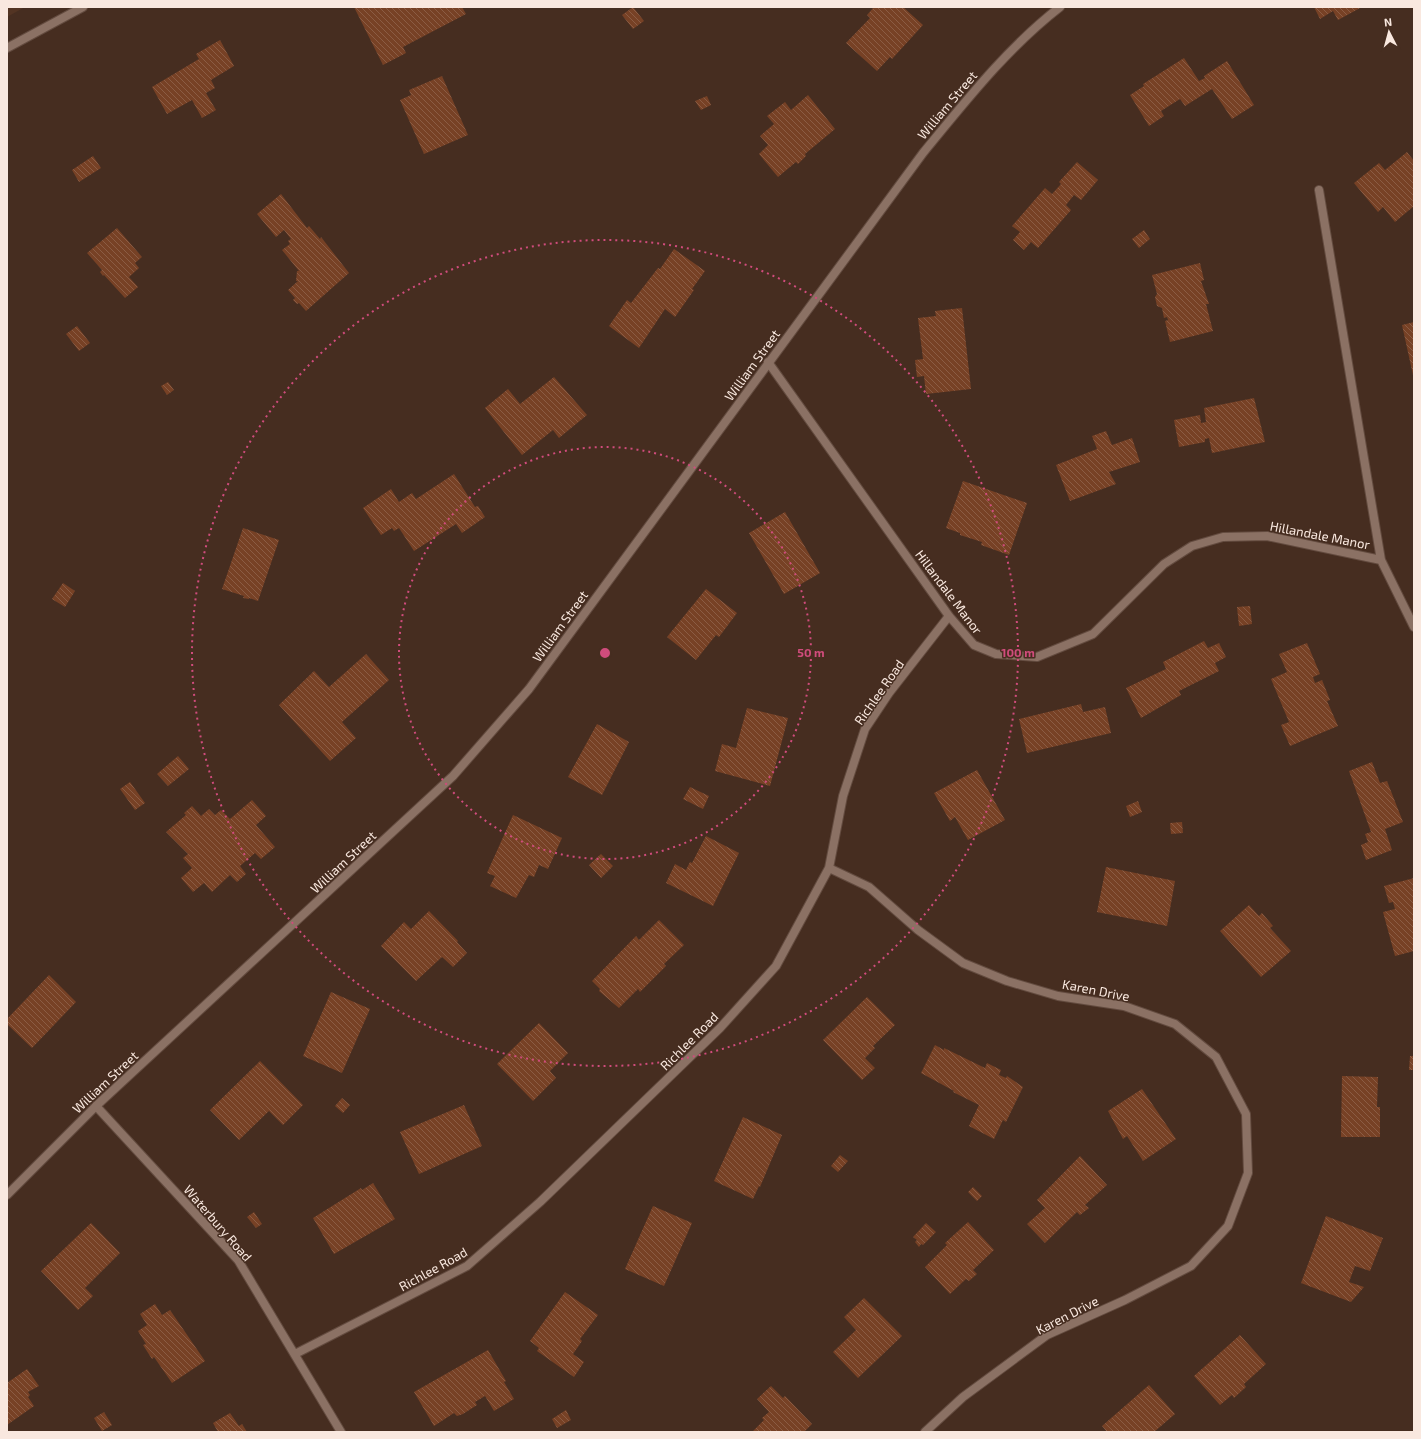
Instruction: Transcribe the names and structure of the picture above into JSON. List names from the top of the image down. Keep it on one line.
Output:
{"streets":{"street":["William Street","Hillandale Manor","Richlee Road","Karen Drive","Waterbury Road"]},"crossings":[["William Street","Hillandale Manor"],["William Street","Waterbury Road"],["Hillandale Manor","Richlee Road"],["Richlee Road","Karen Drive"],["Richlee Road","Waterbury Road"]],"north":"top","rings":["50 m","100 m"]}
